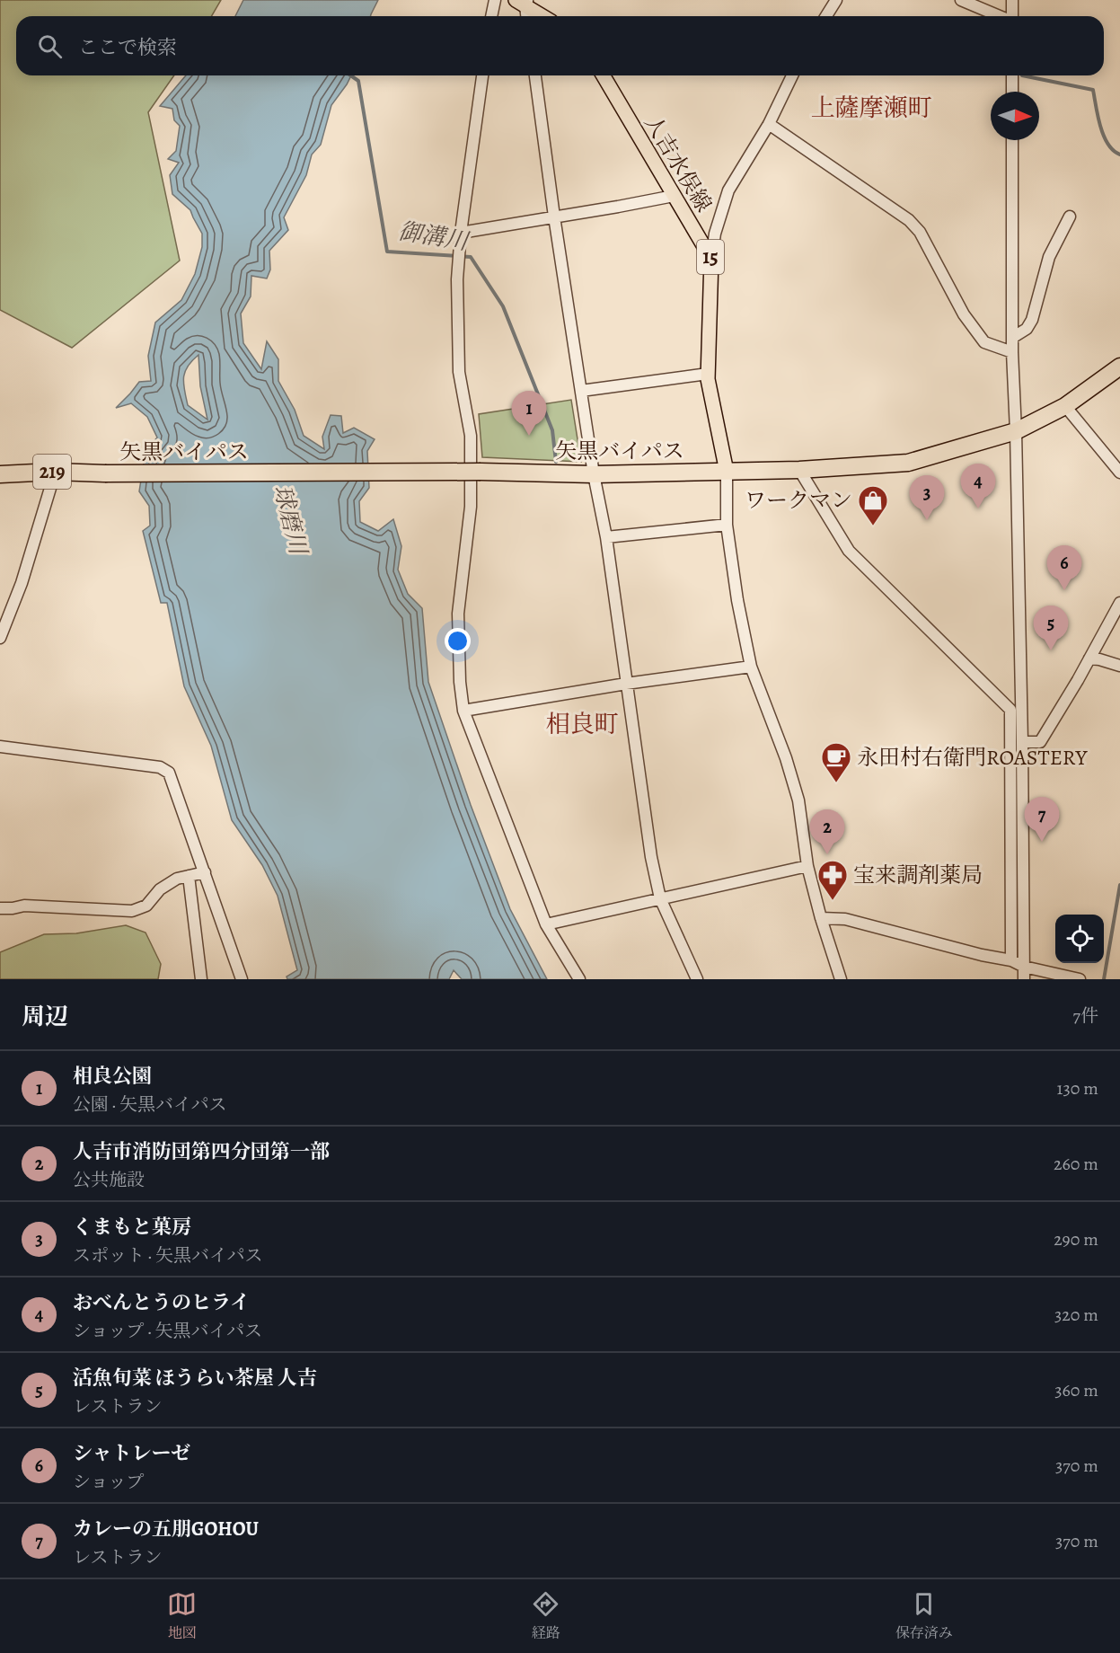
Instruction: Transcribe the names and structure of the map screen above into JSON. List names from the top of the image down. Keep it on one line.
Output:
{"streets":{"highway":["矢黒バイパス","219"],"main road":["人吉水俣線","15"]},"crossings":[["人吉水俣線","15"],["15","矢黒バイパス"]],"districts":["上薩摩瀬町","相良町"],"water":["御溝川","球磨川"],"places":{"shop":["ワークマン"],"cafe":["永田村右衛門ROASTERY"],"pharmacy":["宝来調剤薬局"]},"north":"right","page":{"search":"ここで検索","pins":["1","4","3","6","5","7","2"],"heading":["周辺","7件"],"list":[{"mark":"1","name":"相良公園","note":"公園 · 矢黒バイパス","value":"130 m"},{"mark":"2","name":"人吉市消防団第四分団第一部","note":"公共施設","value":"260 m"},{"mark":"3","name":"くまもと菓房","note":"スポット · 矢黒バイパス","value":"290 m"},{"mark":"4","name":"おべんとうのヒライ","note":"ショップ · 矢黒バイパス","value":"320 m"},{"mark":"5","name":"活魚旬菜 ほうらい茶屋 人吉","note":"レストラン","value":"360 m"},{"mark":"6","name":"シャトレーゼ","note":"ショップ","value":"370 m"},{"mark":"7","name":"カレーの五朋GOHOU","note":"レストラン","value":"370 m"}],"nav":["地図","経路","保存済み"]}}
